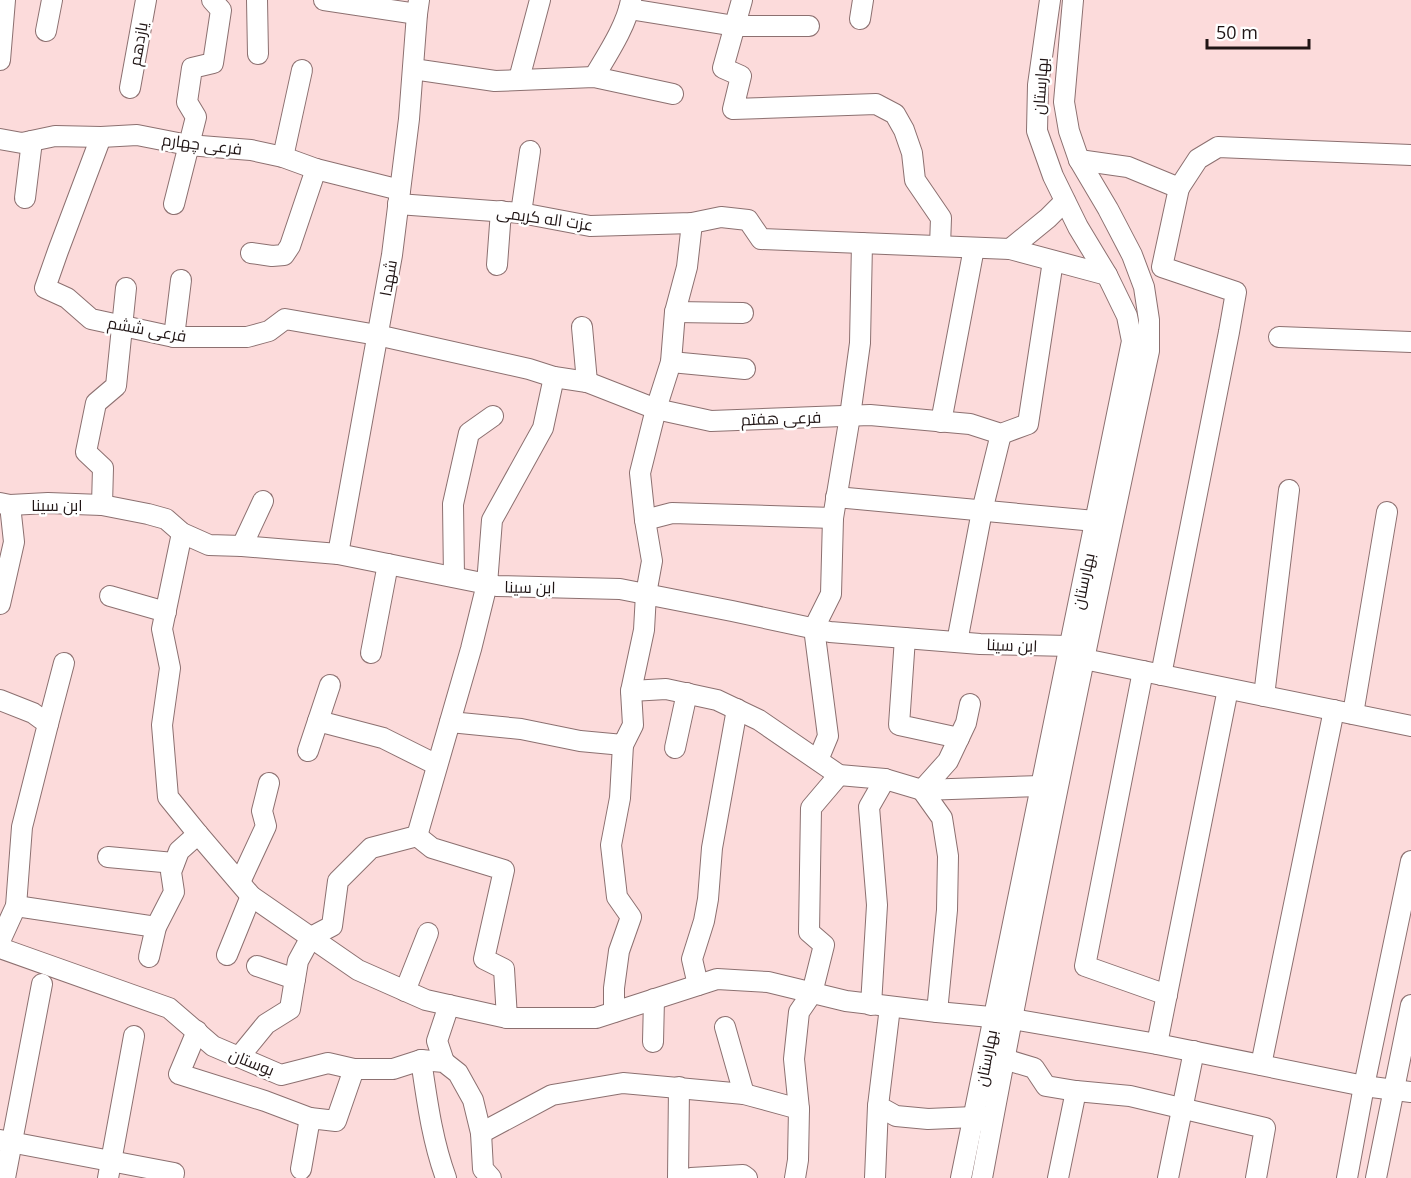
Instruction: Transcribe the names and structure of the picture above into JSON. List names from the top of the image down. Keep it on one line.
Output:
{"streets":{"street":["یازدهم","بهارستان","فرعی چهارم","عزت اله کریمی","شهدا","فرعی ششم","فرعی هفتم","ابن سینا","بوستان"]},"crossings":[["بهارستان","ابن سینا"],["فرعی چهارم","عزت اله کریمی"],["فرعی چهارم","شهدا"],["فرعی چهارم","فرعی ششم"],["عزت اله کریمی","شهدا"],["شهدا","فرعی ششم"],["شهدا","فرعی هفتم"],["شهدا","ابن سینا"],["فرعی ششم","فرعی هفتم"]],"scale_bar":"50 m"}
